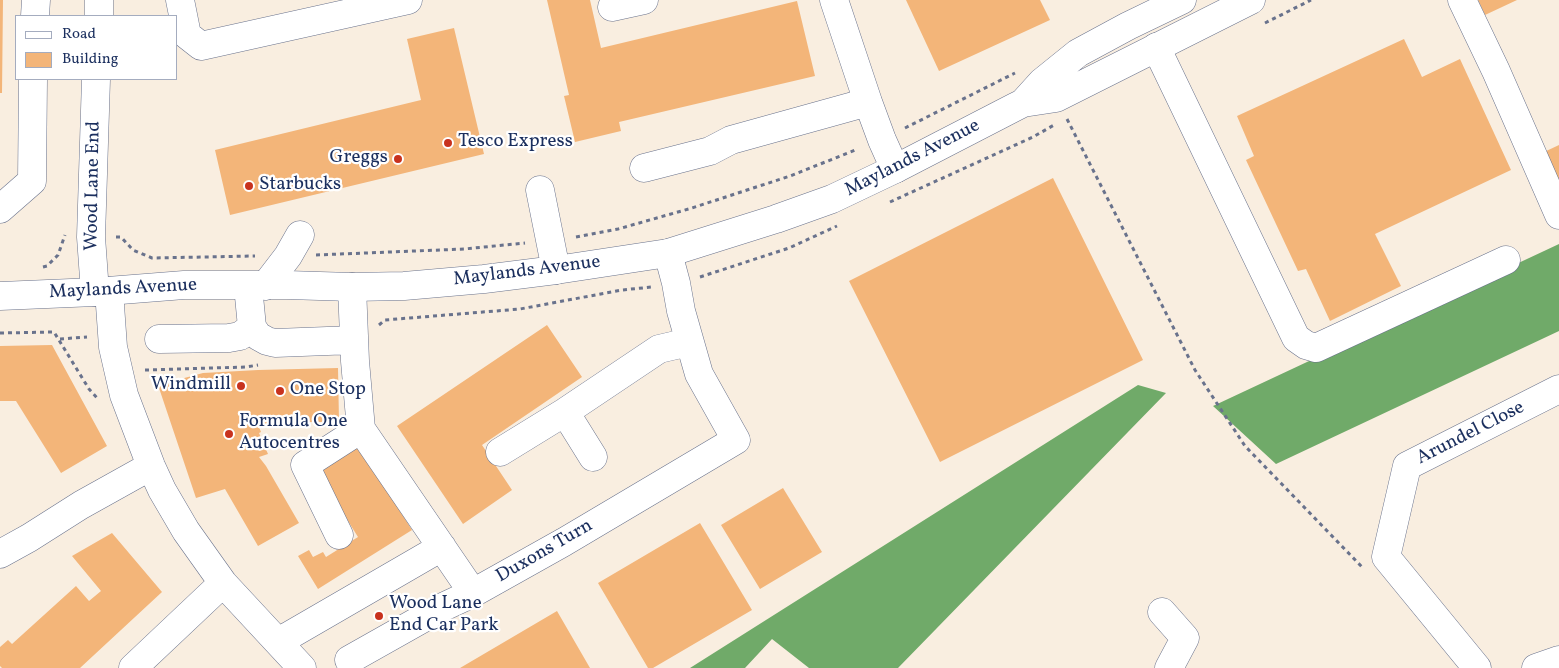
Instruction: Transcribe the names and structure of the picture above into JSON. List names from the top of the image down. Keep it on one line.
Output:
{"streets":{"street":["Maylands Avenue","Wood Lane End","Arundel Close","Duxons Turn"]},"crossings":[["Maylands Avenue","Wood Lane End"],["Maylands Avenue","Duxons Turn"]],"places":["Tesco Express","Greggs","Starbucks","Windmill","One Stop","Formula One Autocentres","Wood Lane End Car Park"],"legend":["Road","Building"]}
